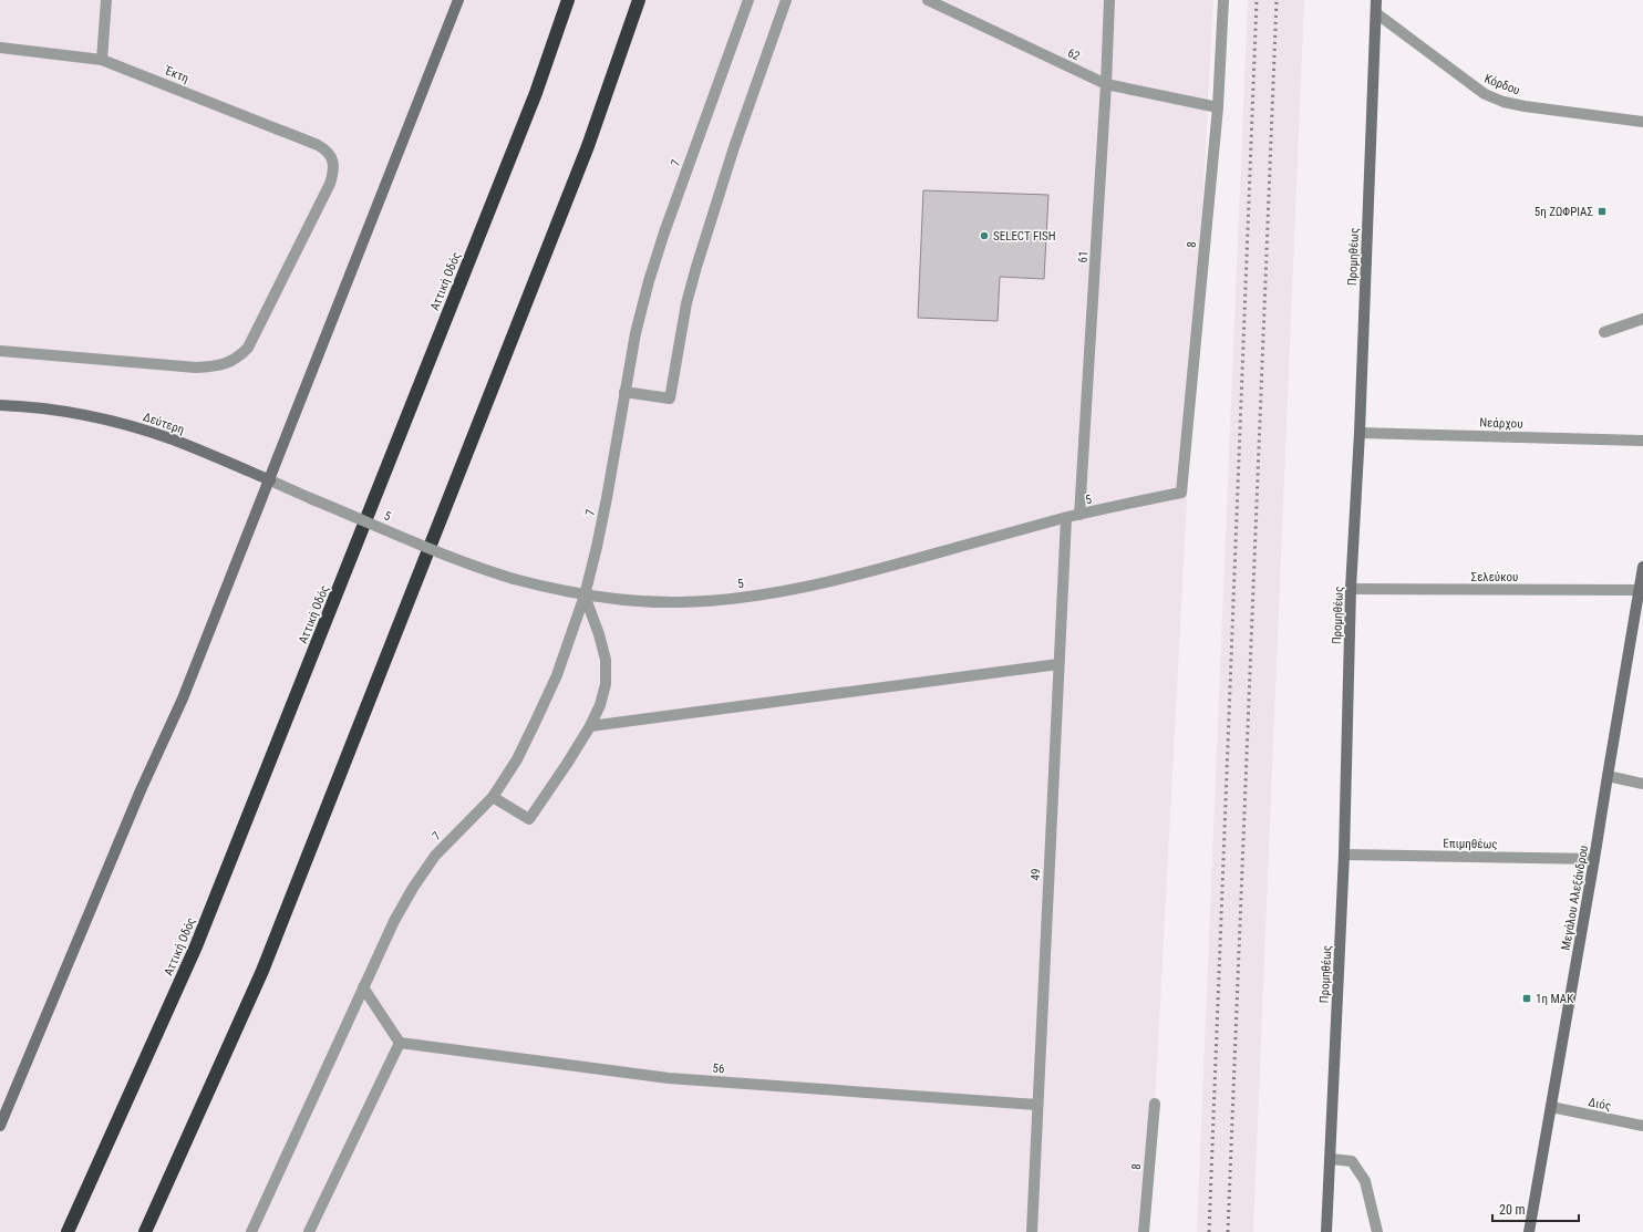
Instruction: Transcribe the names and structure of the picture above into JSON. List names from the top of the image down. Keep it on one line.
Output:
{"streets":{"highway":["Αττική Οδός"],"street":["62","Έκτη","Κόρδου","7","8","61","Προμηθέως","Δεύτερη","Νεάρχου","5","Σελεύκου","Επιμηθέως","49","Μεγάλου Αλεξάνδρου","56","Διός"]},"crossings":[["62","8"],["62","61"],["Κόρδου","Προμηθέως"],["7","5"],["8","5"],["61","5"],["Προμηθέως","Νεάρχου"],["Προμηθέως","Σελεύκου"],["Προμηθέως","Επιμηθέως"],["Δεύτερη","5"],["5","49"],["Σελεύκου","Μεγάλου Αλεξάνδρου"],["Επιμηθέως","Μεγάλου Αλεξάνδρου"],["49","56"],["Μεγάλου Αλεξάνδρου","Διός"]],"places":{"transit":["5η ΖΩΦΡΙΑΣ","1η ΜΑΚ"],"other":["SELECT FISH"]},"scale_bar":"20 m"}
